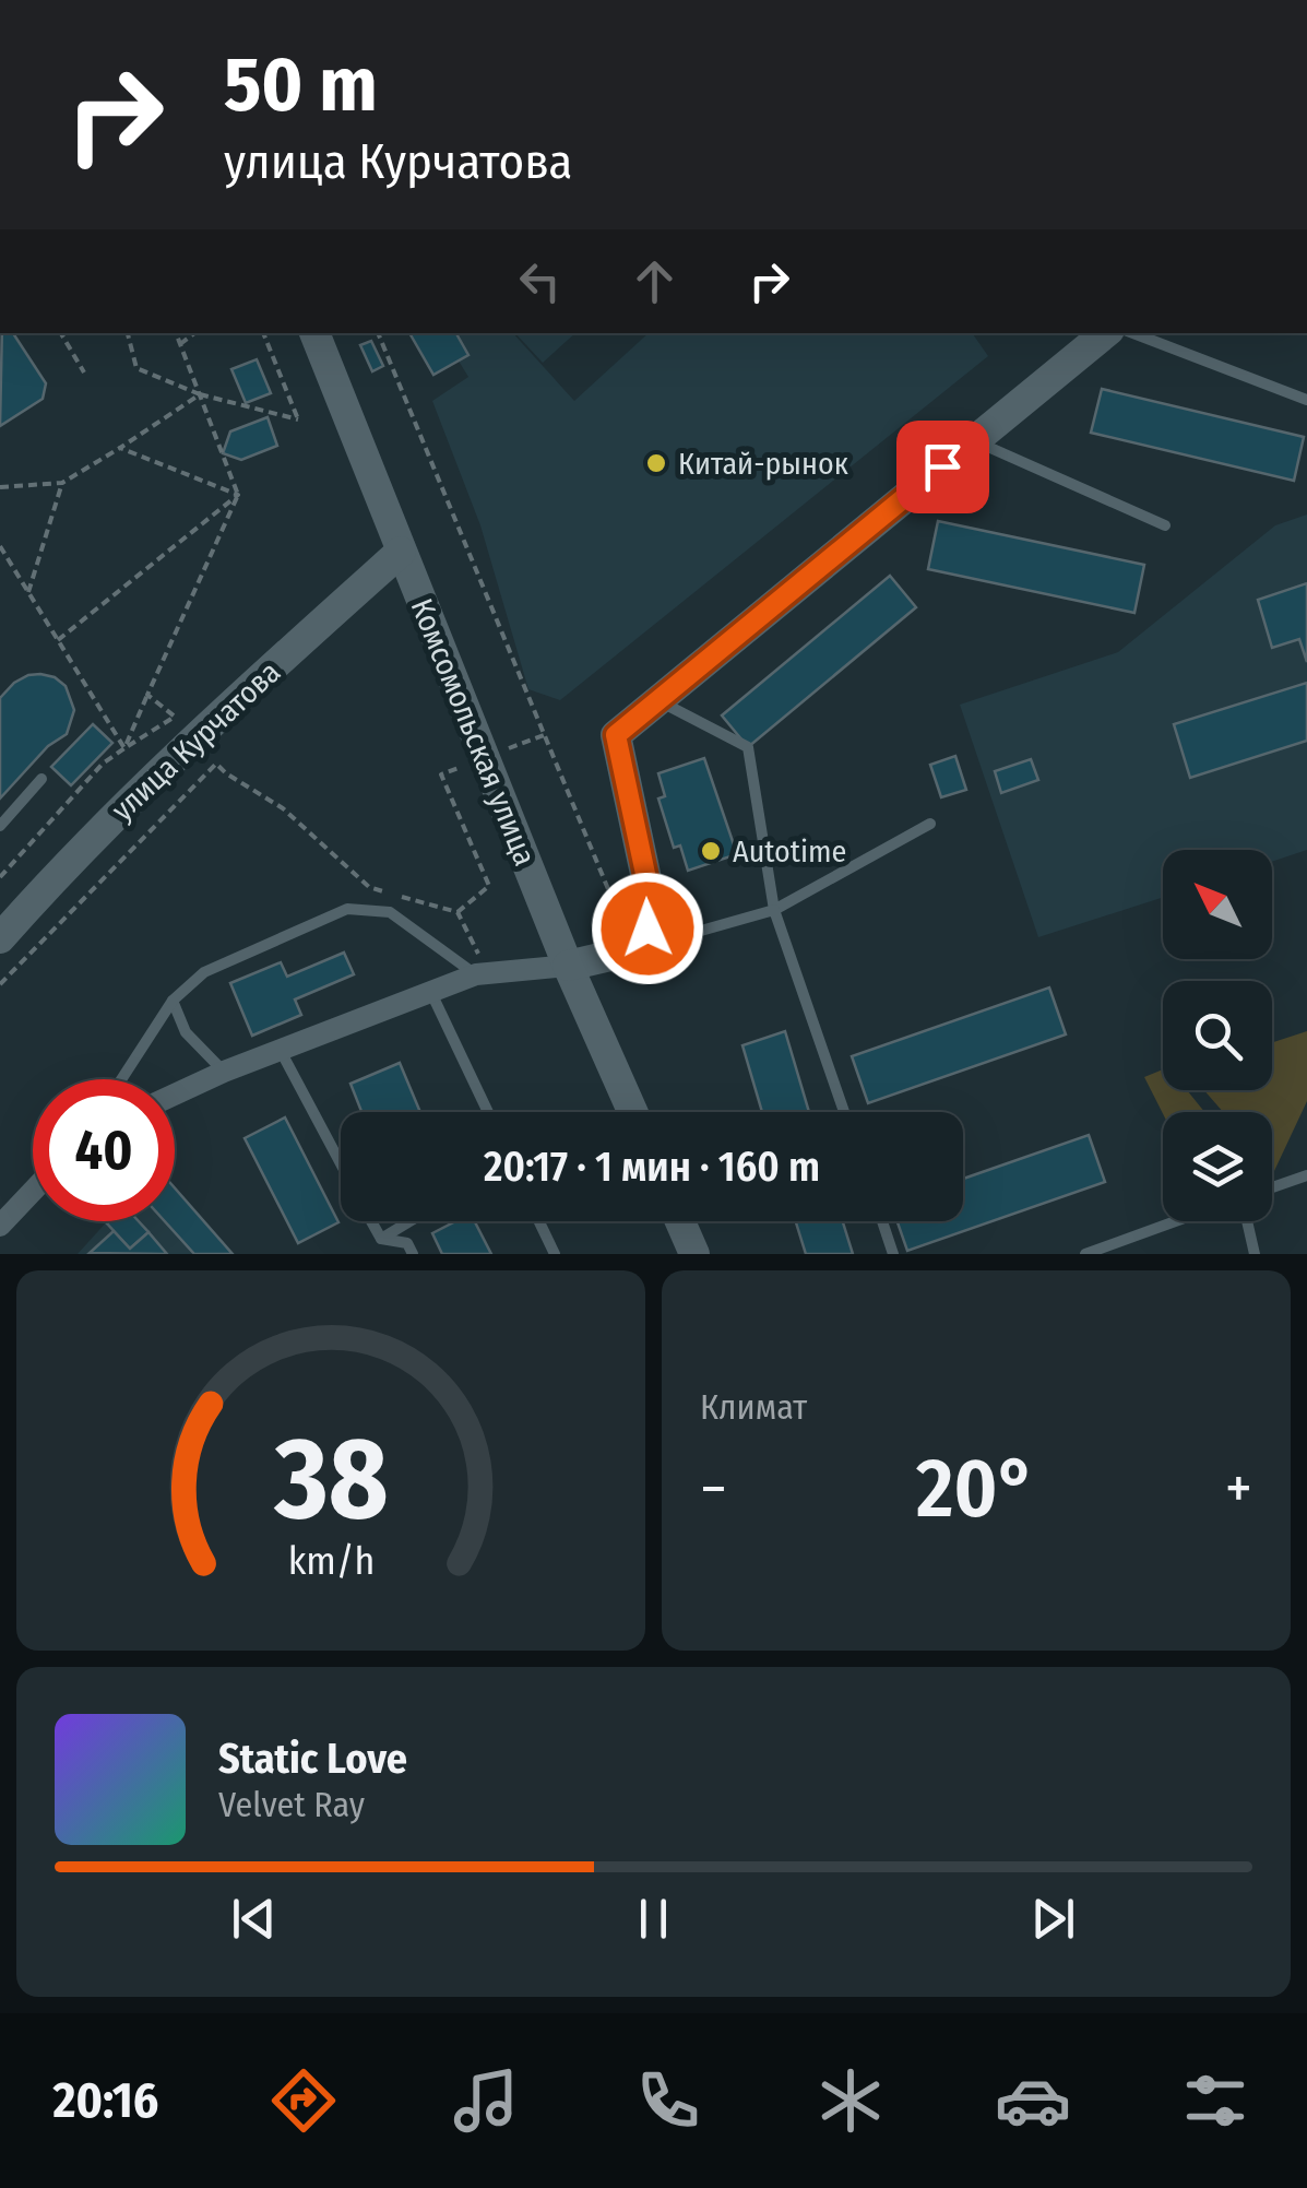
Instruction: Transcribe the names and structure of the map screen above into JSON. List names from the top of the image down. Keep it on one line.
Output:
{"streets":{"main road":["Комсомольская улица","улица Курчатова"]},"crossings":[["Комсомольская улица","улица Курчатова"]],"places":["Китай-рынок","Autotime"],"north":"top left","page":{"turn":["50 m","улица Курчатова"],"limit":"40","trip":"20:17 · 1 мин · 160 m","tile":"Климат","heat":["−","20°","+"],"song":["Static Love","Velvet Ray"],"tabs":"20:16","gauge":["38","km/h"]}}
